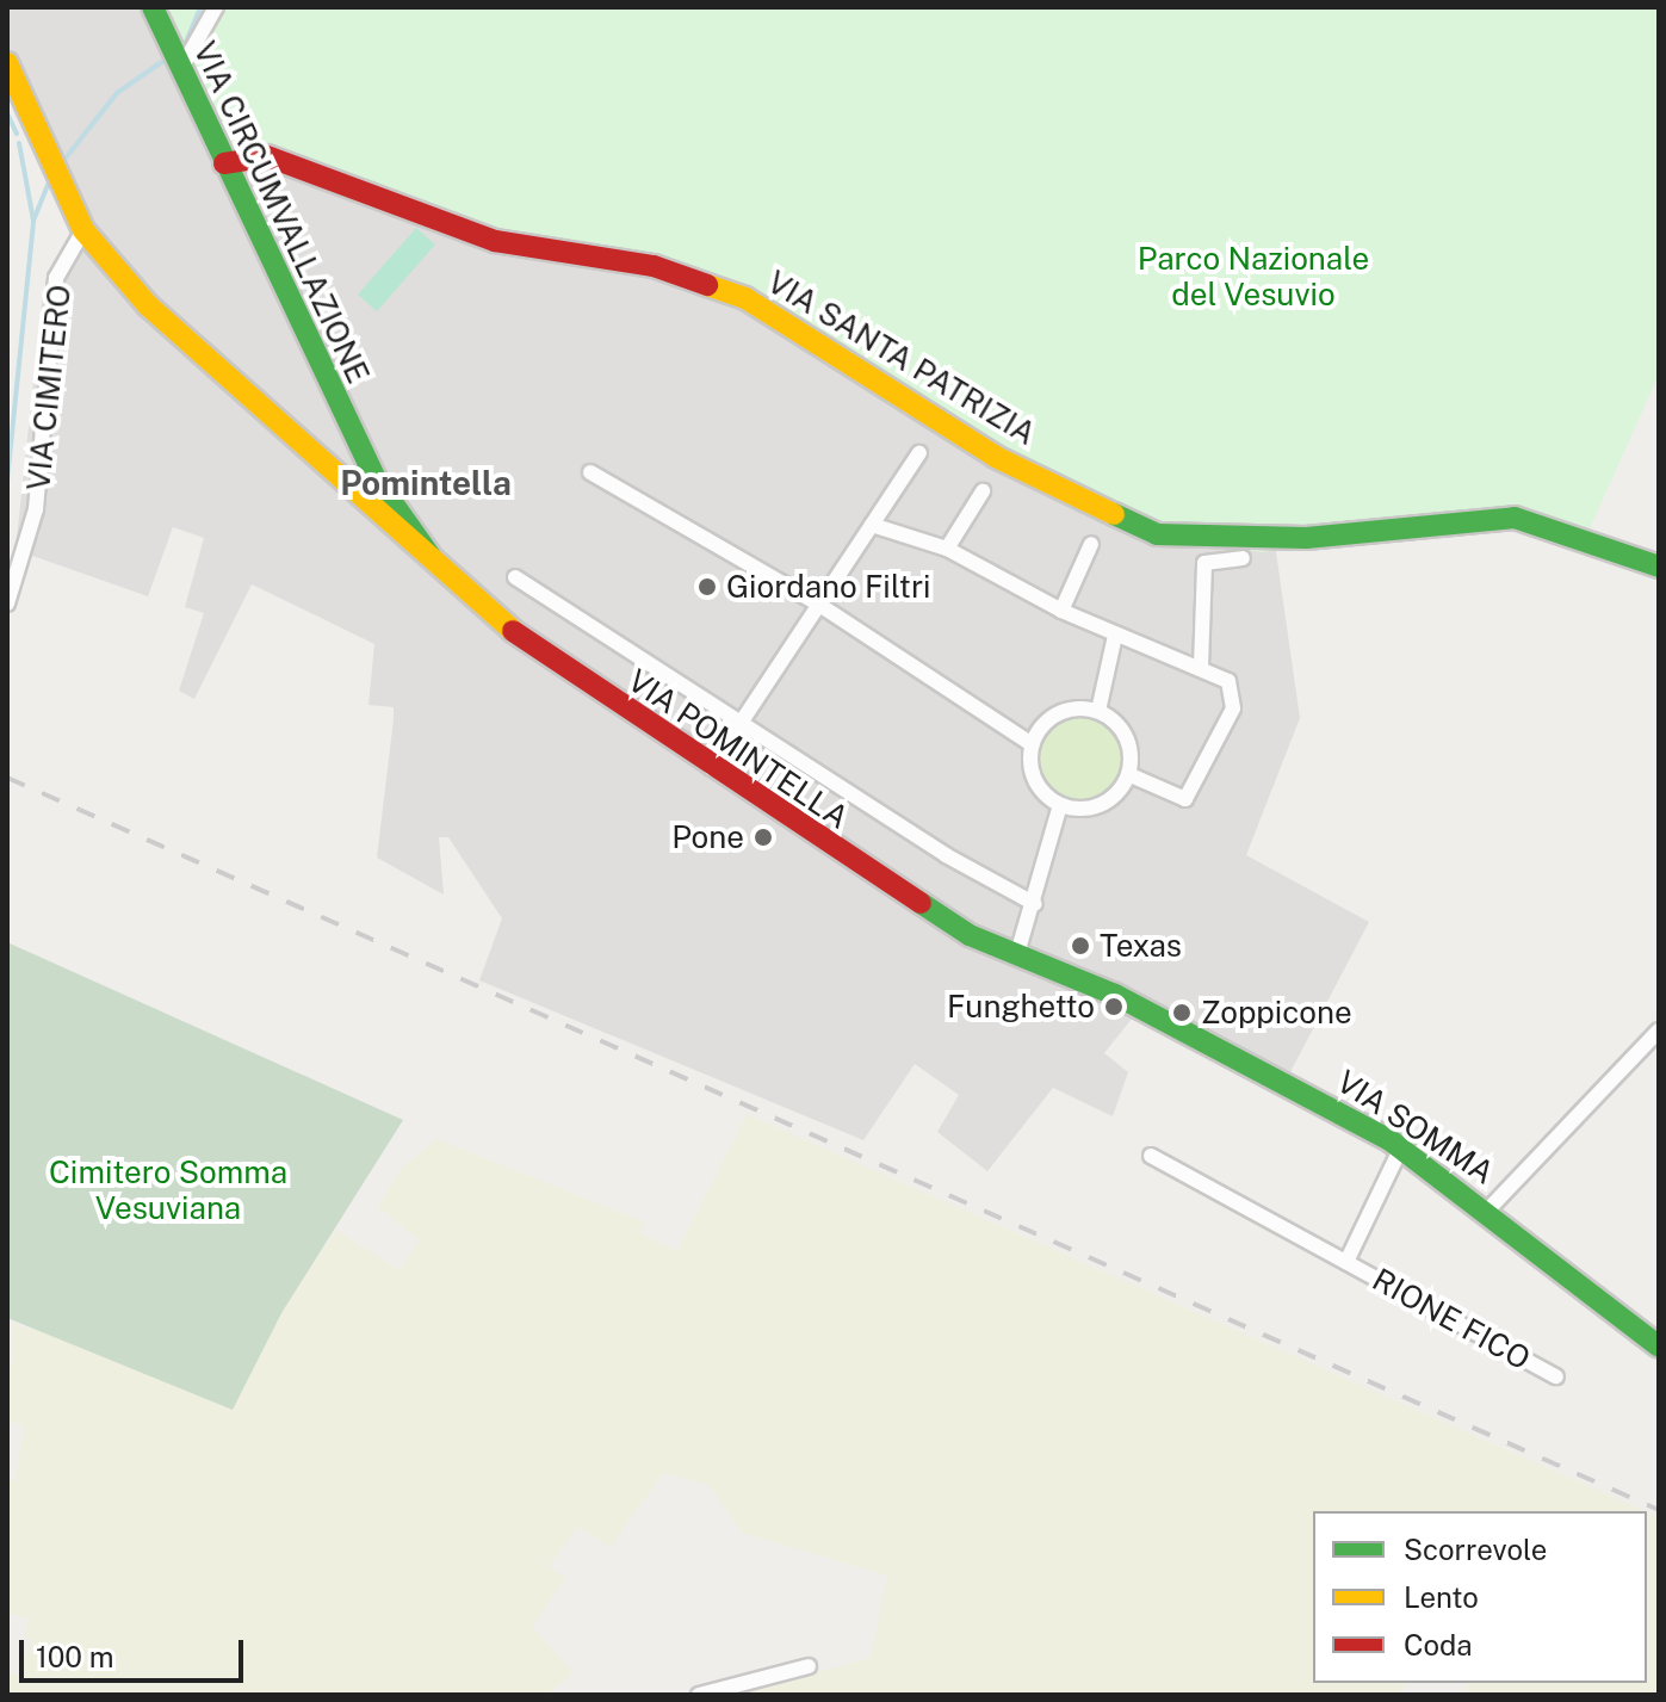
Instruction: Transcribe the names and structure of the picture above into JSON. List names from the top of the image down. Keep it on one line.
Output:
{"streets":{"street":["VIA CIRCUMVALLAZIONE","VIA SANTA PATRIZIA","VIA CIMITERO","VIA POMINTELLA","VIA SOMMA","RIONE FICO"]},"crossings":[["VIA CIRCUMVALLAZIONE","VIA SANTA PATRIZIA"],["VIA CIRCUMVALLAZIONE","VIA POMINTELLA"],["VIA CIMITERO","VIA POMINTELLA"],["VIA POMINTELLA","VIA SOMMA"],["VIA SOMMA","RIONE FICO"]],"districts":["Pomintella"],"parks":["Parco Nazionale del Vesuvio","Cimitero Somma Vesuviana"],"places":["Giordano Filtri","Pone","Texas","Funghetto","Zoppicone"],"legend":["Scorrevole","Lento","Coda"],"scale_bar":"100 m"}
